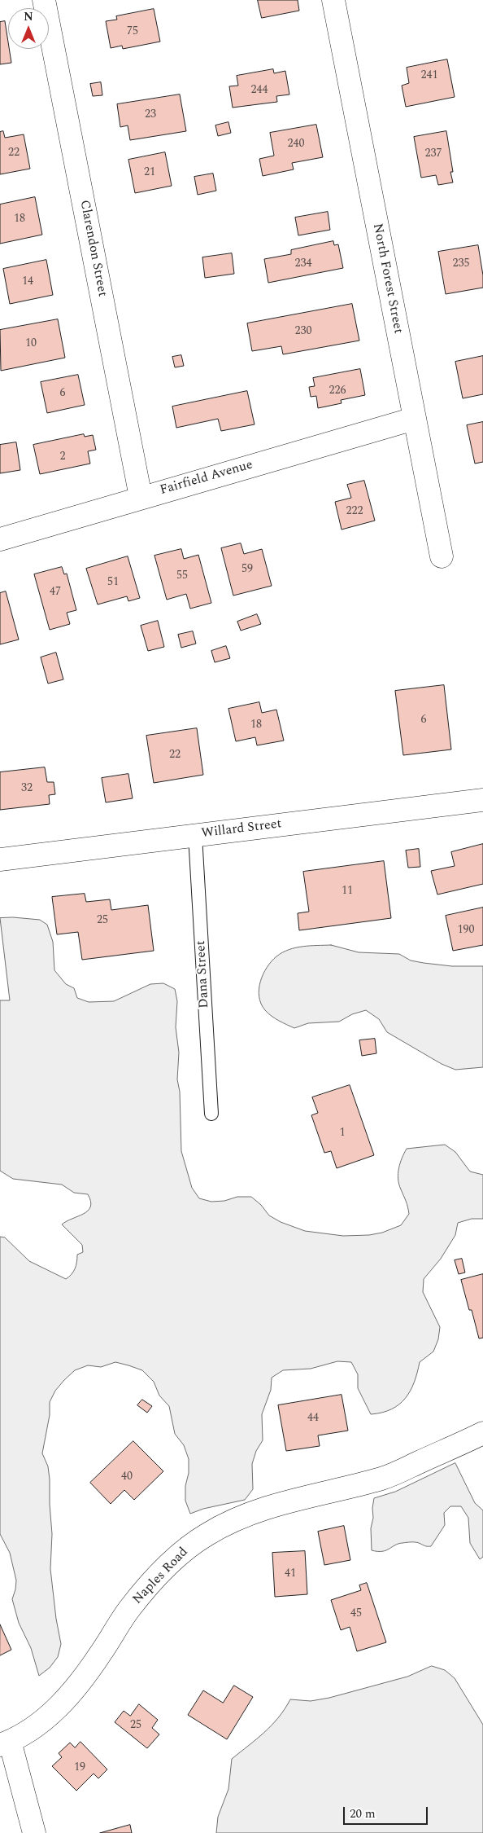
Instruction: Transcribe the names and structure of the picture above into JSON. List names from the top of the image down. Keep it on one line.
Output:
{"streets":{"street":["Clarendon Street","North Forest Street","Fairfield Avenue","Willard Street","Naples Road"],"lane":["Dana Street"]},"crossings":[["Clarendon Street","Fairfield Avenue"],["North Forest Street","Fairfield Avenue"],["Willard Street","Dana Street"]],"house_numbers":["75","241","244","23","240","22","237","21","18","234","235","14","230","10","226","6","2","222","59","55","51","47","6","18","22","32","11","25","190","1","44","40","41","45","25","19"],"scale_bar":"20 m","north":"top"}
